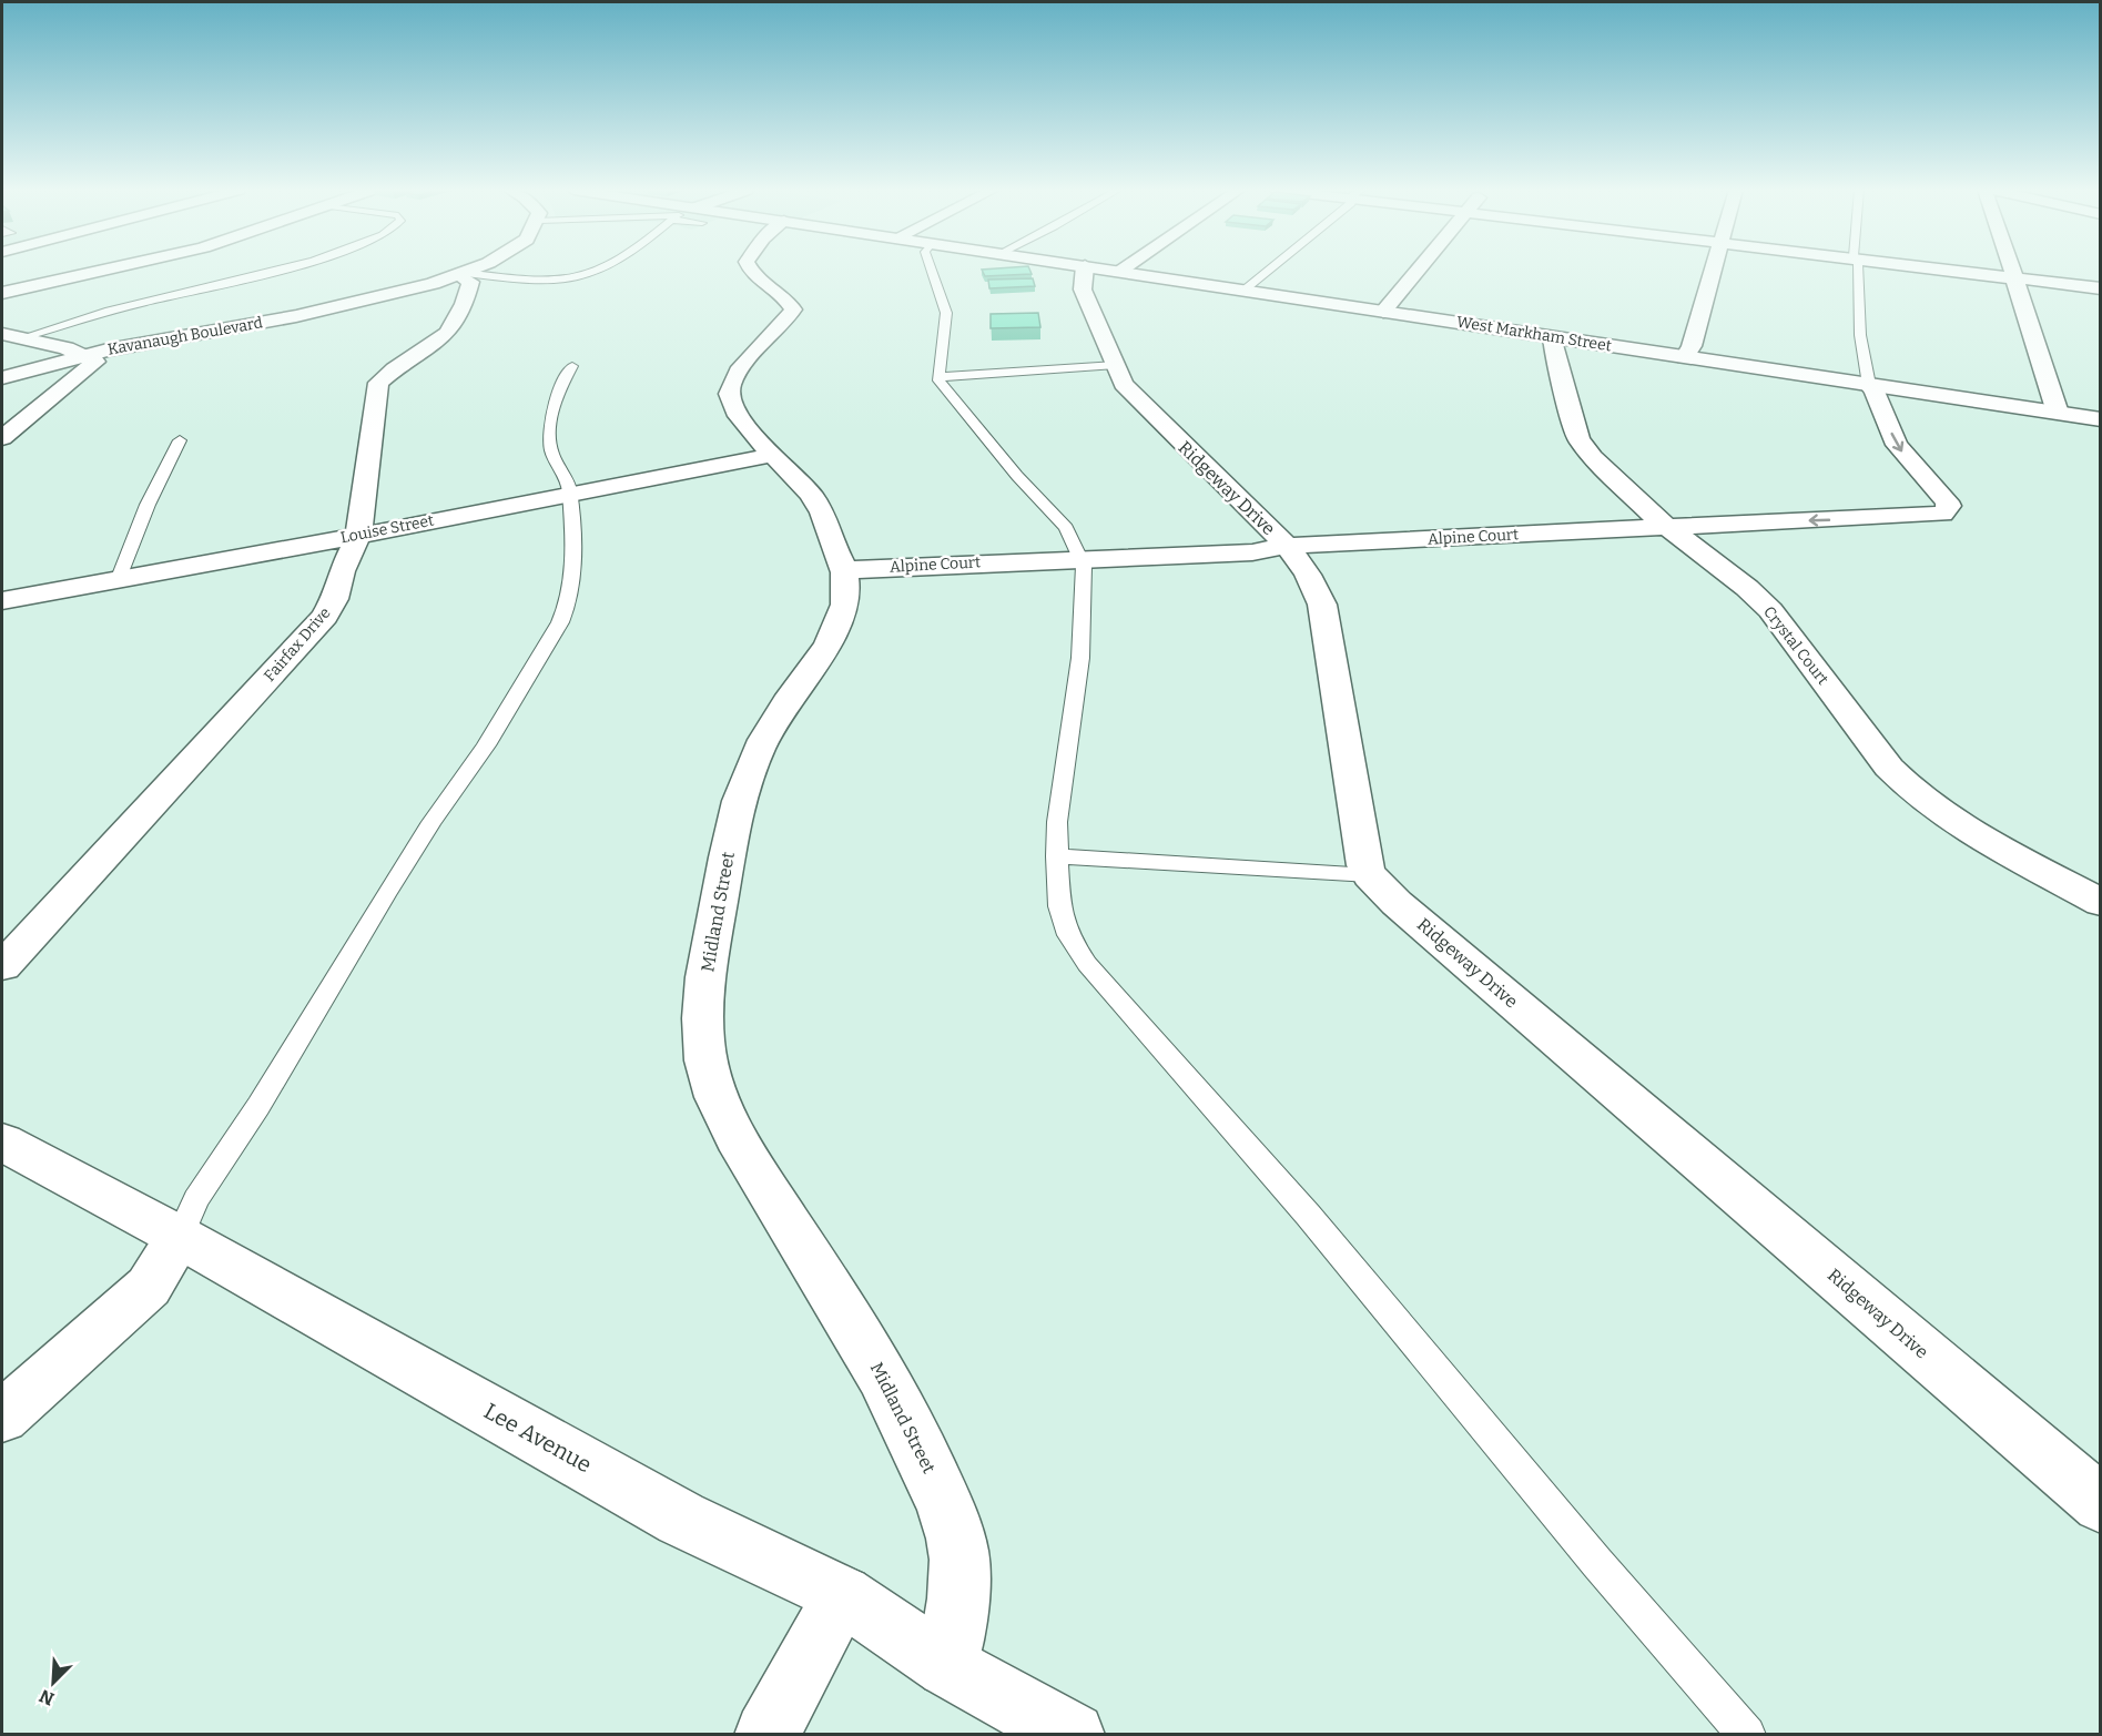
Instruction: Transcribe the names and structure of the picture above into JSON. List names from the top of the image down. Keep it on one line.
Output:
{"streets":{"street":["West Markham Street","Kavanaugh Boulevard","Ridgeway Drive","Louise Street","Alpine Court","Fairfax Drive","Crystal Court","Midland Street","Lee Avenue"]},"crossings":[["West Markham Street","Alpine Court"],["West Markham Street","Crystal Court"],["Kavanaugh Boulevard","Fairfax Drive"],["Ridgeway Drive","Alpine Court"],["Louise Street","Fairfax Drive"],["Louise Street","Midland Street"],["Alpine Court","Crystal Court"],["Alpine Court","Midland Street"],["Midland Street","Lee Avenue"]],"north":"bottom left"}
